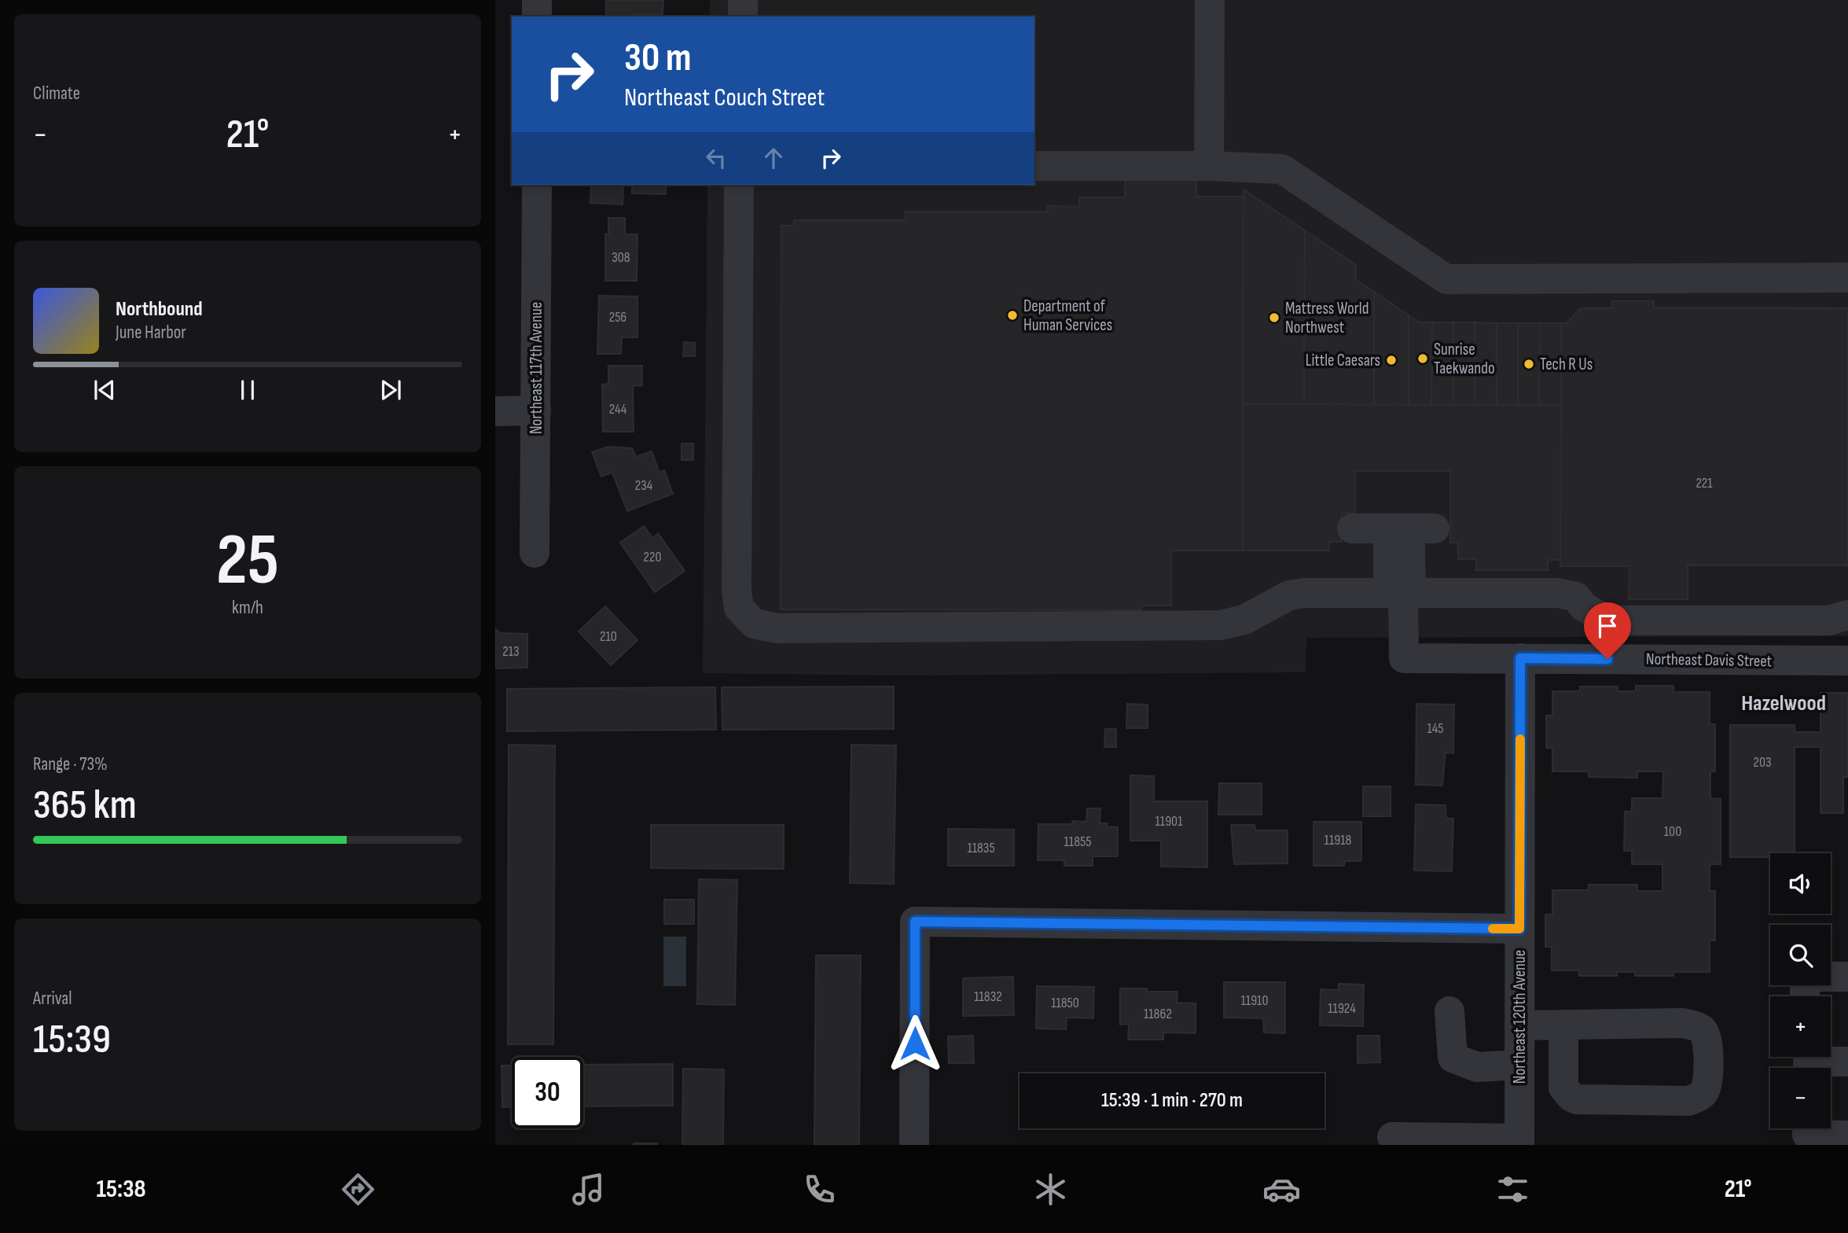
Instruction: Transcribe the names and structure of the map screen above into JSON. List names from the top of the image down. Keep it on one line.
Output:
{"streets":{"street":["Northeast 117th Avenue","Northeast Davis Street","Northeast 120th Avenue"]},"crossings":[["Northeast Davis Street","Northeast 120th Avenue"]],"districts":["Hazelwood"],"places":["Department of Human Services","Mattress World Northwest","Sunrise Taekwando","Little Caesars","Tech R Us"],"house_numbers":["308","256","244","221","234","220","210","213","145","203","11901","100","11918","11855","11835","11832","11910","11850","11924","11862"],"page":{"tile":["Climate",["25","km/h"],["Range · 73%","365 km"],["Arrival","15:39"]],"turn":["30 m","Northeast Couch Street"],"heat":["−","21°","+"],"song":["Northbound","June Harbor"],"map_buttons":["+","−"],"limit":"30","trip":"15:39 · 1 min · 270 m","tabs":["15:38","21°"]}}
